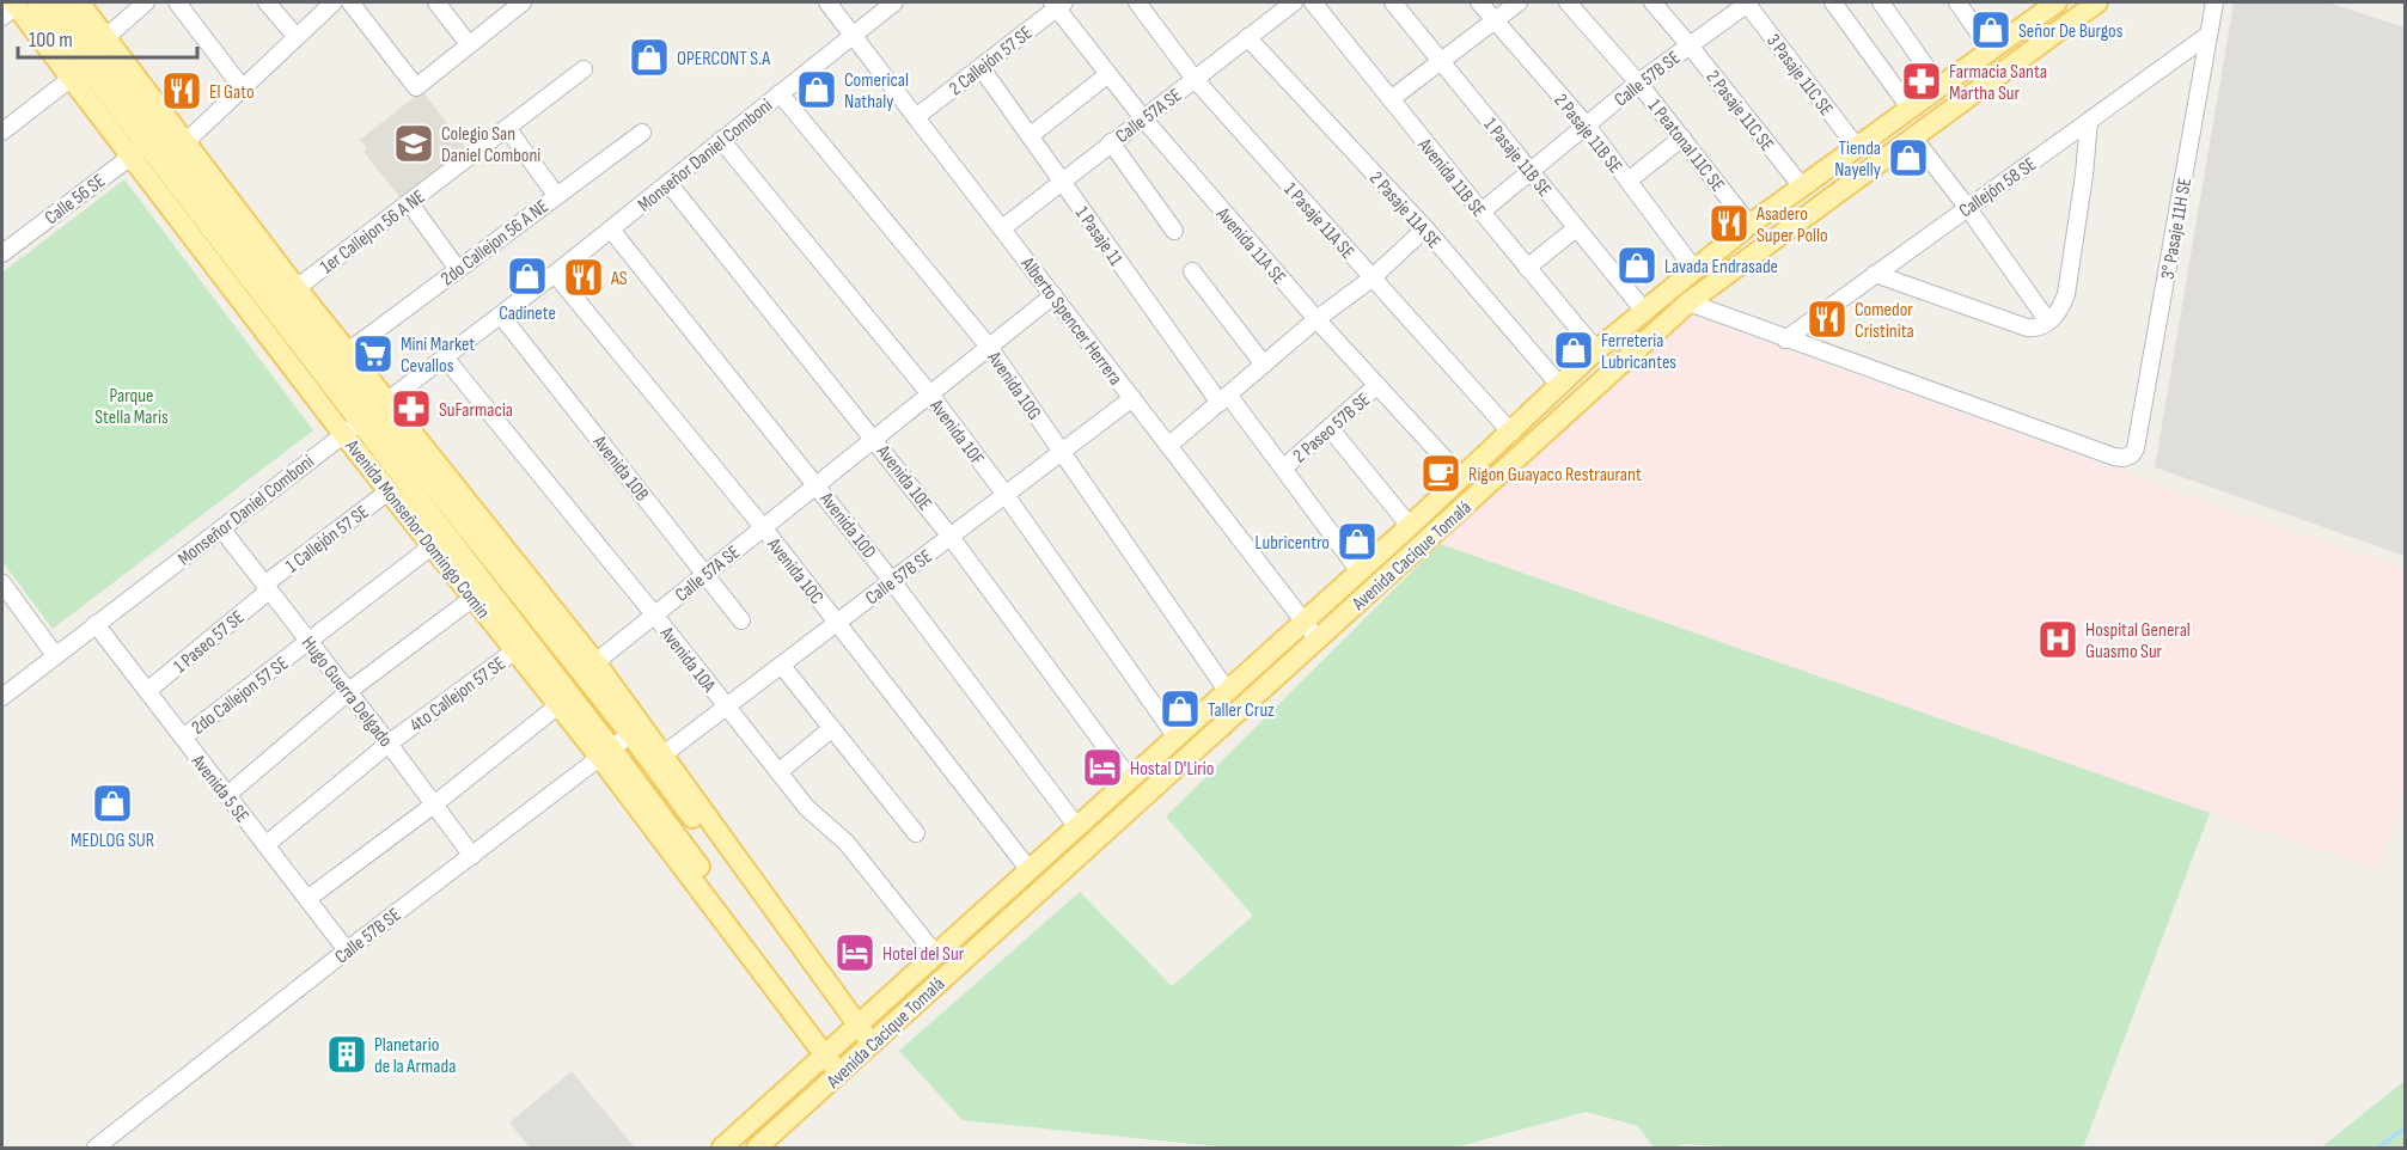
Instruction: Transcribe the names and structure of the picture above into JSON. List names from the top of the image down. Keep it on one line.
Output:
{"streets":{"main road":["Avenida Monseñor Domingo Comín","Avenida Cacique Tomalá"],"street":["2 Callejón 57 SE","3 Pasaje 11C SE","Calle 57B SE","2 Pasaje 11C SE","Calle 57A SE","2 Pasaje 11B SE","1 Peatonal 11C SE","Monseñor Daniel Comboni","1 Pasaje 11B SE","Avenida 11B SE","Callejón 58 SE","Calle 56 SE","2 Pasaje 11A SE","1 Pasaje 11A SE","3° Pasaje 11H SE","1er Callejon 56 A NE","1 Pasaje 11","2do Callejon 56 A NE","Avenida 11A SE","Alberto Spencer Herrera","Avenida 10G","2 Paseo 57B SE","Avenida 10F","Avenida 10B","Avenida 10E","Avenida 10D","1 Callejón 57 SE","Avenida 10C","1 Paseo 57 SE","Avenida 10A","Hugo Guerra Delgado","4to Callejon 57 SE","2do Callejon 57 SE","Avenida 5 SE"]},"crossings":[["2 Callejón 57 SE","1 Pasaje 11"],["2 Callejón 57 SE","Avenida 11A SE"],["2 Callejón 57 SE","Alberto Spencer Herrera"],["3 Pasaje 11C SE","Calle 57B SE"],["3 Pasaje 11C SE","Avenida Cacique Tomalá"],["Calle 57B SE","2 Pasaje 11C SE"],["Calle 57B SE","2 Pasaje 11B SE"],["Calle 57B SE","1 Peatonal 11C SE"],["Calle 57B SE","1 Pasaje 11B SE"],["Calle 57B SE","Avenida 11B SE"],["Calle 57B SE","Alberto Spencer Herrera"],["Calle 57B SE","Avenida 10G"],["Calle 57B SE","Avenida 10F"],["Calle 57B SE","Avenida 10E"],["Calle 57B SE","Avenida 10D"],["Calle 57B SE","Avenida Monseñor Domingo Comín"],["Calle 57B SE","Avenida 10C"],["Calle 57B SE","Avenida 10A"],["Calle 57B SE","Hugo Guerra Delgado"],["Calle 57B SE","Avenida 5 SE"],["2 Pasaje 11C SE","Avenida Cacique Tomalá"],["Calle 57A SE","2 Pasaje 11A SE"],["Calle 57A SE","1 Pasaje 11A SE"],["Calle 57A SE","1 Pasaje 11"],["Calle 57A SE","Avenida 11A SE"],["Calle 57A SE","Alberto Spencer Herrera"],["Calle 57A SE","Avenida 10G"],["Calle 57A SE","Avenida 10F"],["Calle 57A SE","Avenida 10B"],["Calle 57A SE","Avenida 10E"],["Calle 57A SE","Avenida 10D"],["Calle 57A SE","Avenida Monseñor Domingo Comín"],["Calle 57A SE","Avenida 10C"],["Calle 57A SE","Avenida 10A"],["2 Pasaje 11B SE","Avenida Cacique Tomalá"],["1 Peatonal 11C SE","Avenida Cacique Tomalá"],["Monseñor Daniel Comboni","Alberto Spencer Herrera"],["Monseñor Daniel Comboni","Avenida 10G"],["Monseñor Daniel Comboni","Avenida 10F"],["Monseñor Daniel Comboni","Avenida 10B"],["Monseñor Daniel Comboni","Avenida 10E"],["Monseñor Daniel Comboni","Avenida 10D"],["Monseñor Daniel Comboni","Avenida Monseñor Domingo Comín"],["Monseñor Daniel Comboni","Avenida 10C"],["Monseñor Daniel Comboni","Avenida 10A"],["Monseñor Daniel Comboni","Hugo Guerra Delgado"],["Monseñor Daniel Comboni","Avenida 5 SE"],["1 Pasaje 11B SE","Avenida Cacique Tomalá"],["Avenida 11B SE","Avenida Cacique Tomalá"],["Callejón 58 SE","3° Pasaje 11H SE"],["Calle 56 SE","Avenida Monseñor Domingo Comín"],["2 Pasaje 11A SE","Avenida Cacique Tomalá"],["1 Pasaje 11A SE","Avenida Cacique Tomalá"],["1er Callejon 56 A NE","Avenida Monseñor Domingo Comín"],["1 Pasaje 11","2 Paseo 57B SE"],["1 Pasaje 11","Avenida Cacique Tomalá"],["2do Callejon 56 A NE","Avenida Monseñor Domingo Comín"],["Avenida 11A SE","2 Paseo 57B SE"],["Avenida 11A SE","Avenida Cacique Tomalá"],["Alberto Spencer Herrera","Avenida Cacique Tomalá"],["Avenida 10G","Avenida Cacique Tomalá"],["Avenida 10F","Avenida Cacique Tomalá"],["Avenida 10E","Avenida Cacique Tomalá"],["Avenida 10D","Avenida Cacique Tomalá"],["Avenida Monseñor Domingo Comín","1 Callejón 57 SE"],["Avenida Monseñor Domingo Comín","Avenida Cacique Tomalá"],["Avenida Monseñor Domingo Comín","4to Callejon 57 SE"],["Avenida Monseñor Domingo Comín","2do Callejon 57 SE"],["1 Callejón 57 SE","1 Paseo 57 SE"],["1 Callejón 57 SE","Hugo Guerra Delgado"],["Avenida Cacique Tomalá","Avenida 10C"],["Avenida Cacique Tomalá","Avenida 10A"],["1 Paseo 57 SE","Hugo Guerra Delgado"],["1 Paseo 57 SE","Avenida 5 SE"],["Hugo Guerra Delgado","4to Callejon 57 SE"],["Hugo Guerra Delgado","2do Callejon 57 SE"],["4to Callejon 57 SE","Avenida 5 SE"],["2do Callejon 57 SE","Avenida 5 SE"]],"parks":["Parque Stella Maris"],"places":{"shop":["Señor De Burgos","OPERCONT S.A","Comerical Nathaly","Tienda Nayelly","Lavada Endrasade","Cadinete","Ferreteria Lubricantes","Lubricentro","Taller Cruz","MEDLOG SUR"],"pharmacy":["Farmacia Santa Martha Sur","SuFarmacia"],"restaurant":["El Gato","Asadero Super Pollo","AS","Comedor Cristinita"],"school or university":["Colegio San Daniel Comboni"],"supermarket":["Mini Market Cevallos"],"cafe":["Rigon Guayaco Restraurant"],"hospital":["Hospital General Guasmo Sur"],"hotel":["Hostal D'Lirio","Hotel del Sur"],"building":["Planetario de la Armada"]},"scale_bar":"100 m"}
